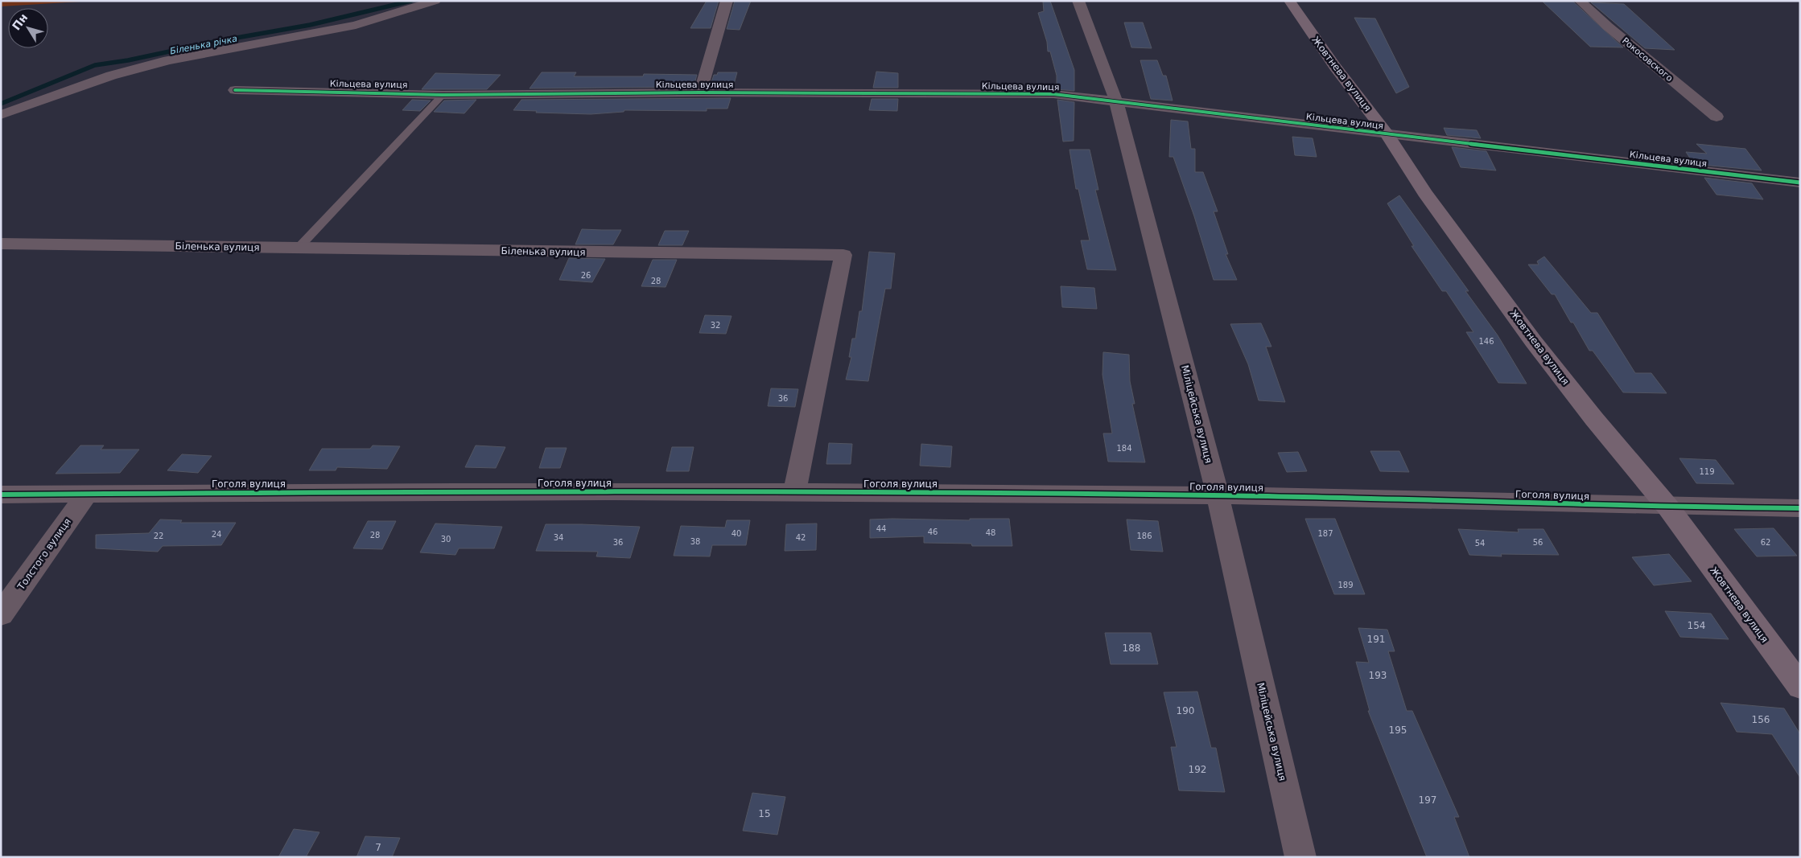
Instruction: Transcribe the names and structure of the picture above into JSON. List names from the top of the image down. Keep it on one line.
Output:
{"streets":{"main road":["Жовтнева вулиця"],"street":["Рокосовского","Кільцева вулиця","Біленька вулиця","Міліцейська вулиця","Гоголя вулиця","Толстого вулиця"]},"crossings":[["Жовтнева вулиця","Кільцева вулиця"],["Жовтнева вулиця","Гоголя вулиця"],["Кільцева вулиця","Міліцейська вулиця"],["Біленька вулиця","Гоголя вулиця"],["Міліцейська вулиця","Гоголя вулиця"],["Гоголя вулиця","Толстого вулиця"]],"water":["Біленька річка"],"house_numbers":["26","28","32","146","36","184","119","44","46","48","40","187","24","28","22","186","34","42","30","38","36","56","62","54","189","154","191","188","193","190","156","195","192","197","15","7"],"north":"top left"}
